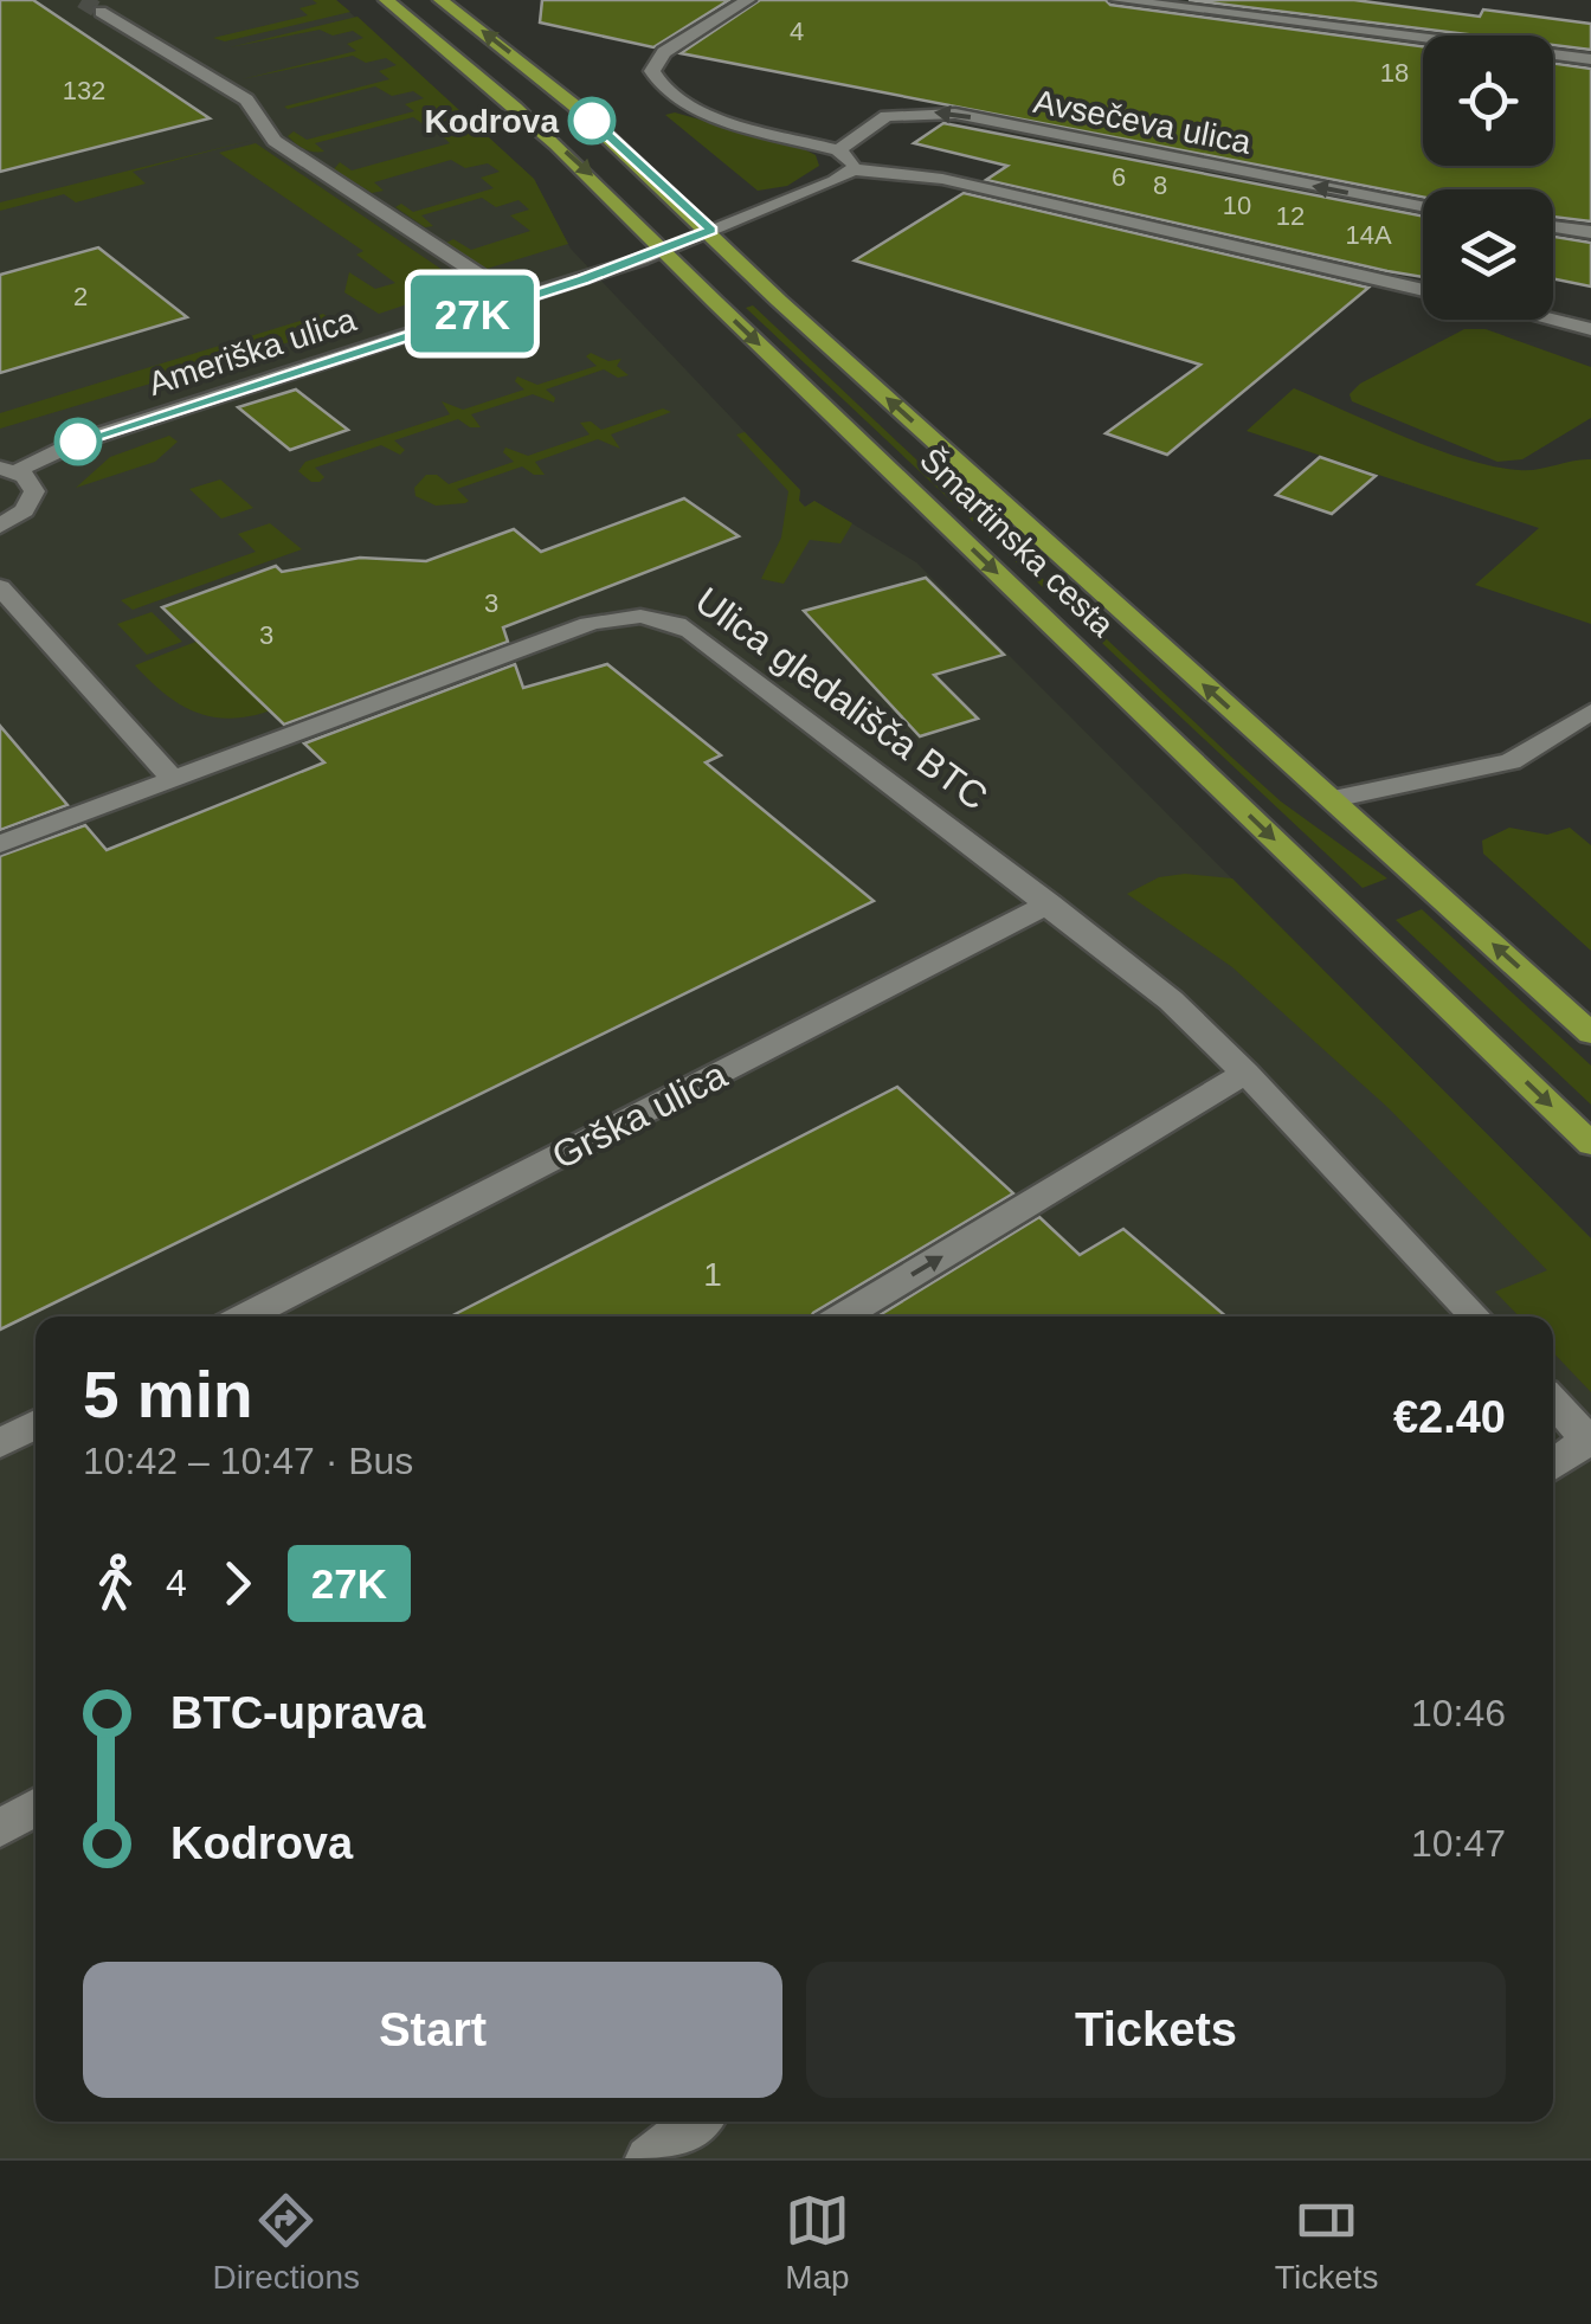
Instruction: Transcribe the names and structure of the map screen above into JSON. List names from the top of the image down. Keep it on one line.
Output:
{"streets":{"main road":["Šmartinska cesta"],"street":["Avsečeva ulica","Ameriška ulica","Ulica gledališča BTC","Grška ulica"]},"crossings":[["Ameriška ulica","Šmartinska cesta"],["Ulica gledališča BTC","Grška ulica"]],"places":["Kodrova"],"lines":["bus line 27K"],"house_numbers":["4","18","132","6","8","10","12","14A","2","3","3","1"],"page":{"on_map":"27K","heading":["5 min","10:42 – 10:47 · Bus","€2.40"],"legs":["4","27K"],"list":[{"name":"BTC-uprava","value":"10:46"},{"name":"Kodrova","value":"10:47"}],"buttons":["Start","Tickets"],"tabs":["Directions","Map","Tickets"]}}
